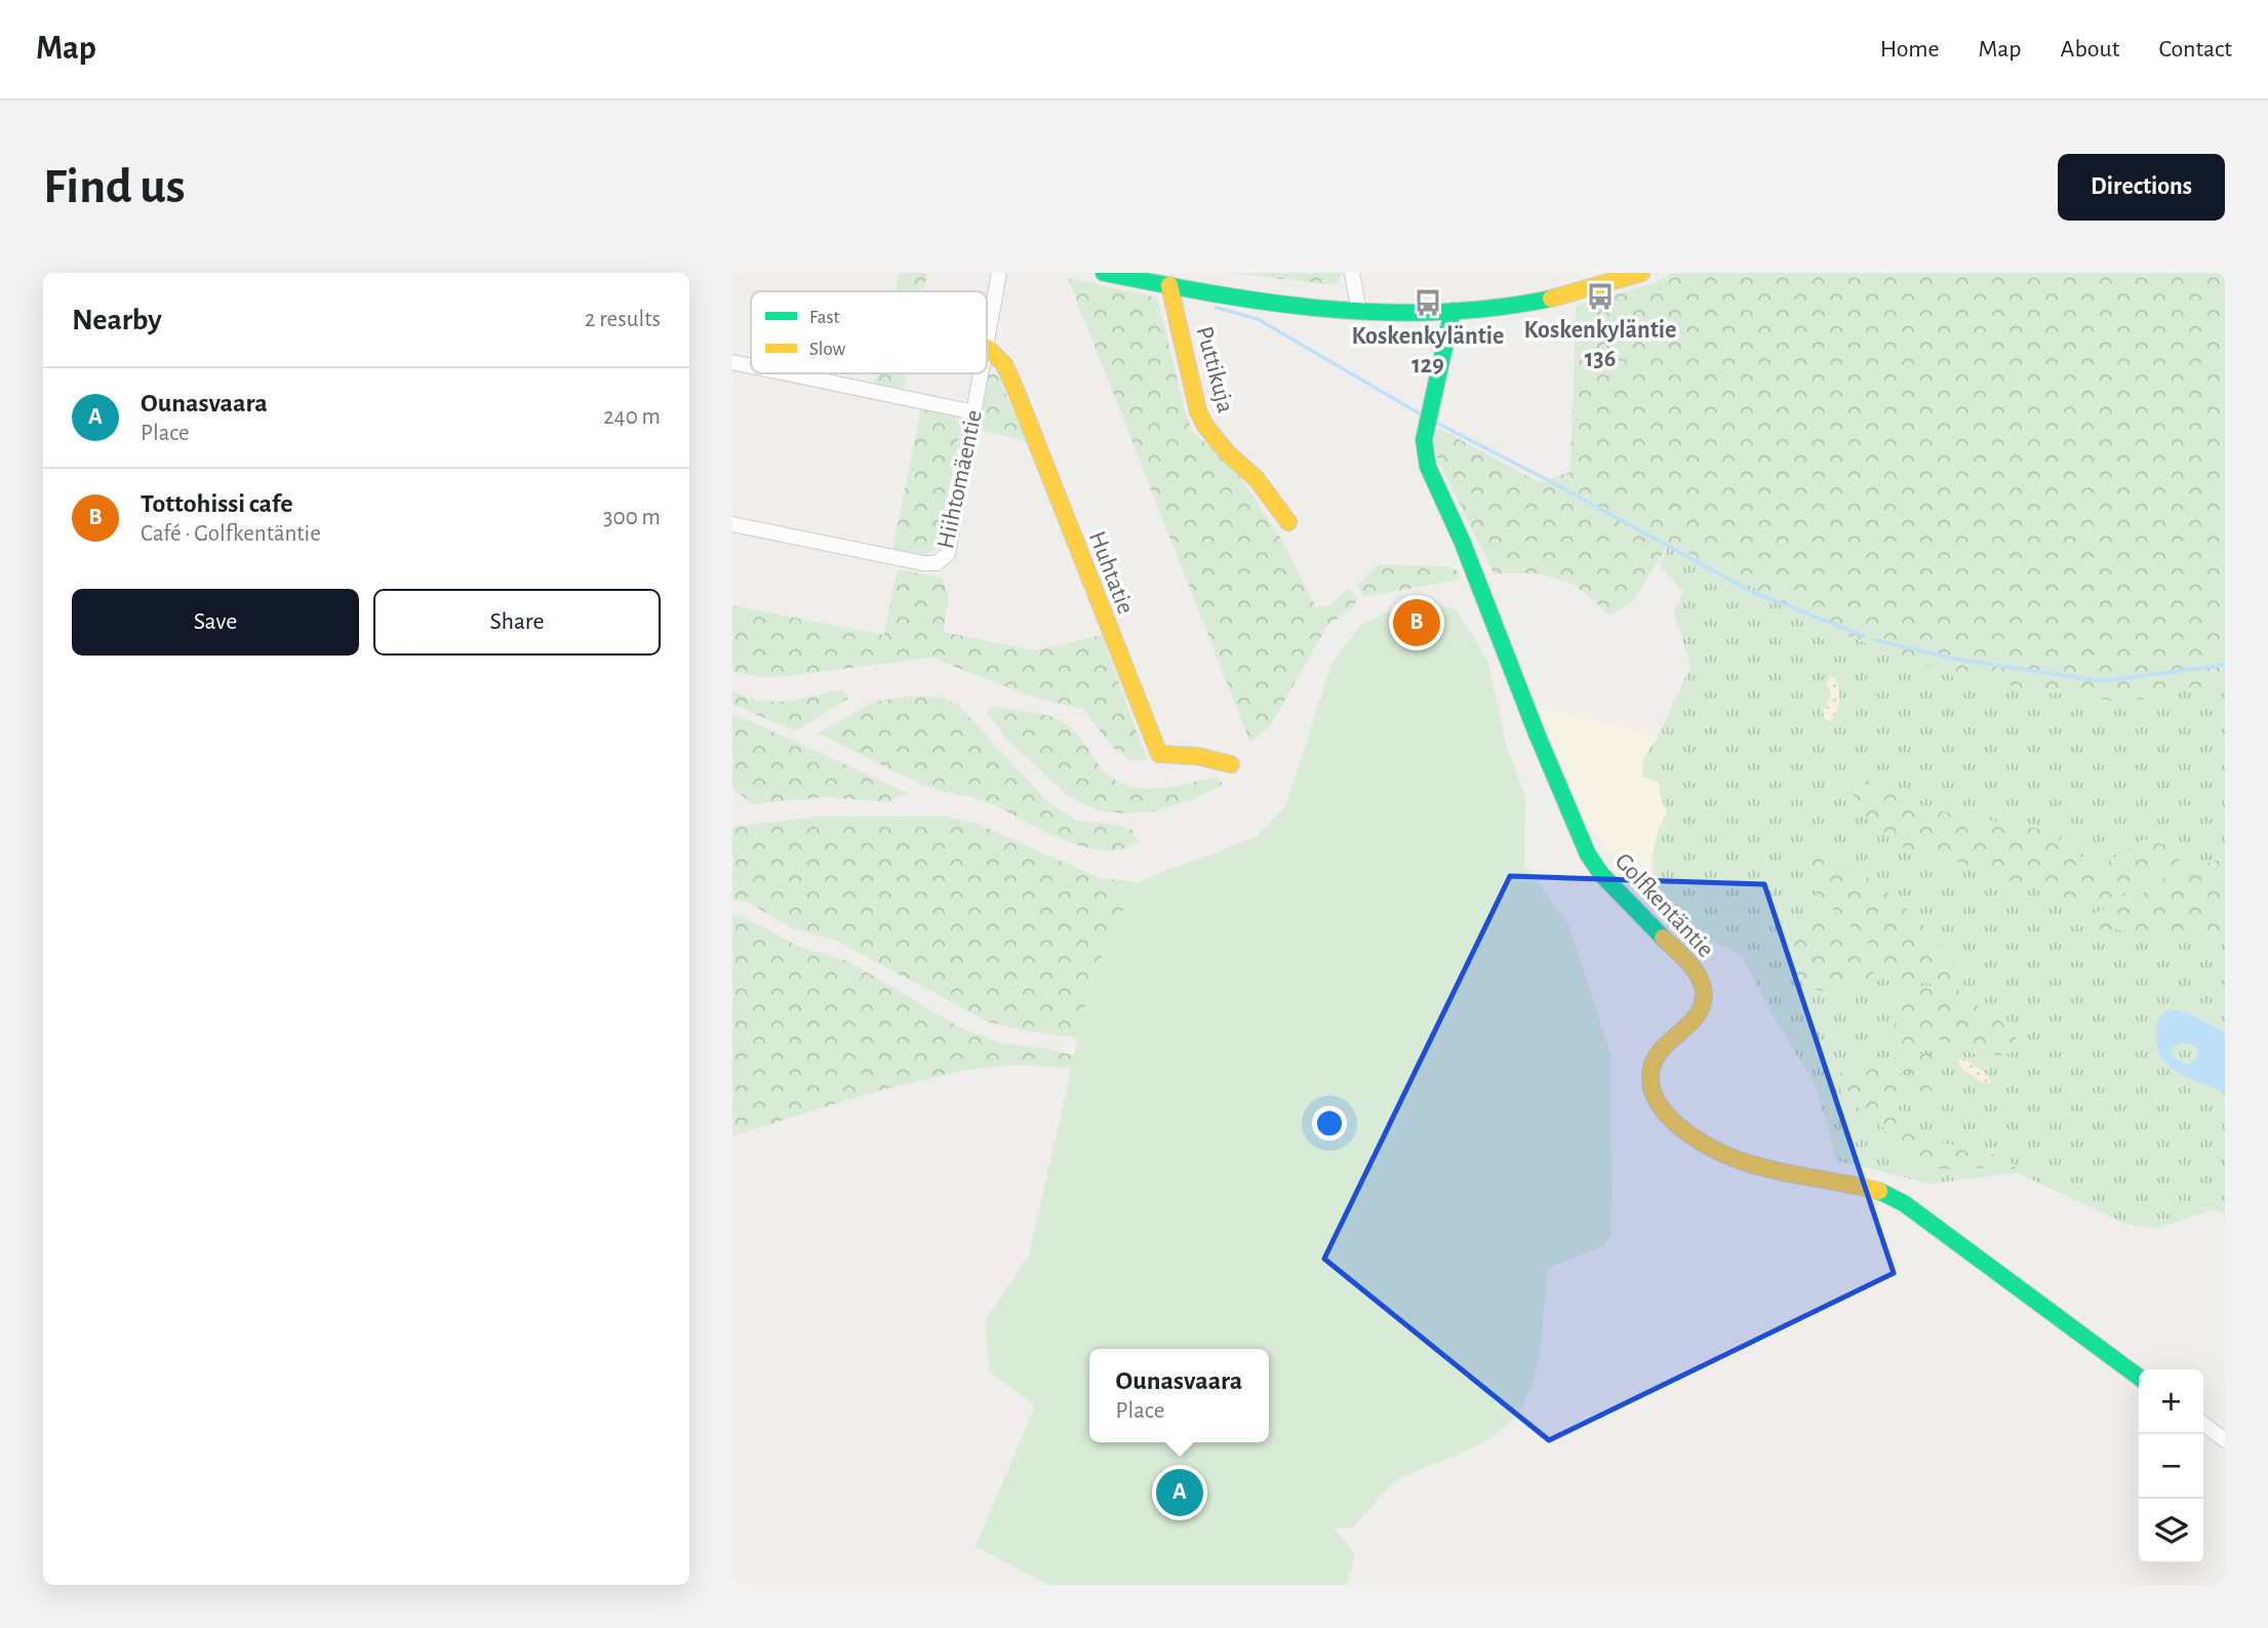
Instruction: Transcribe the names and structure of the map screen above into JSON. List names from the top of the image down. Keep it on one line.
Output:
{"streets":{"street":["Puttikuja","Hiihtomäentie","Huhtatie","Golfkentäntie"]},"places":{"bus stop":["Koskenkyläntie 136","Koskenkyläntie 129"]},"legend":["Fast","Slow"],"page":{"header":"Map","nav":["Home","Map","About","Contact"],"buttons":["Directions",["Save","Share"]],"title":"Find us","heading":["Nearby","2 results"],"list":[{"mark":"A","name":"Ounasvaara","note":"Place","value":"240 m"},{"mark":"B","name":"Tottohissi cafe","note":"Café · Golfkentäntie","value":"300 m"}],"pins":["B","A"],"popup":["Ounasvaara","Place"],"map_buttons":["+","−"]}}
